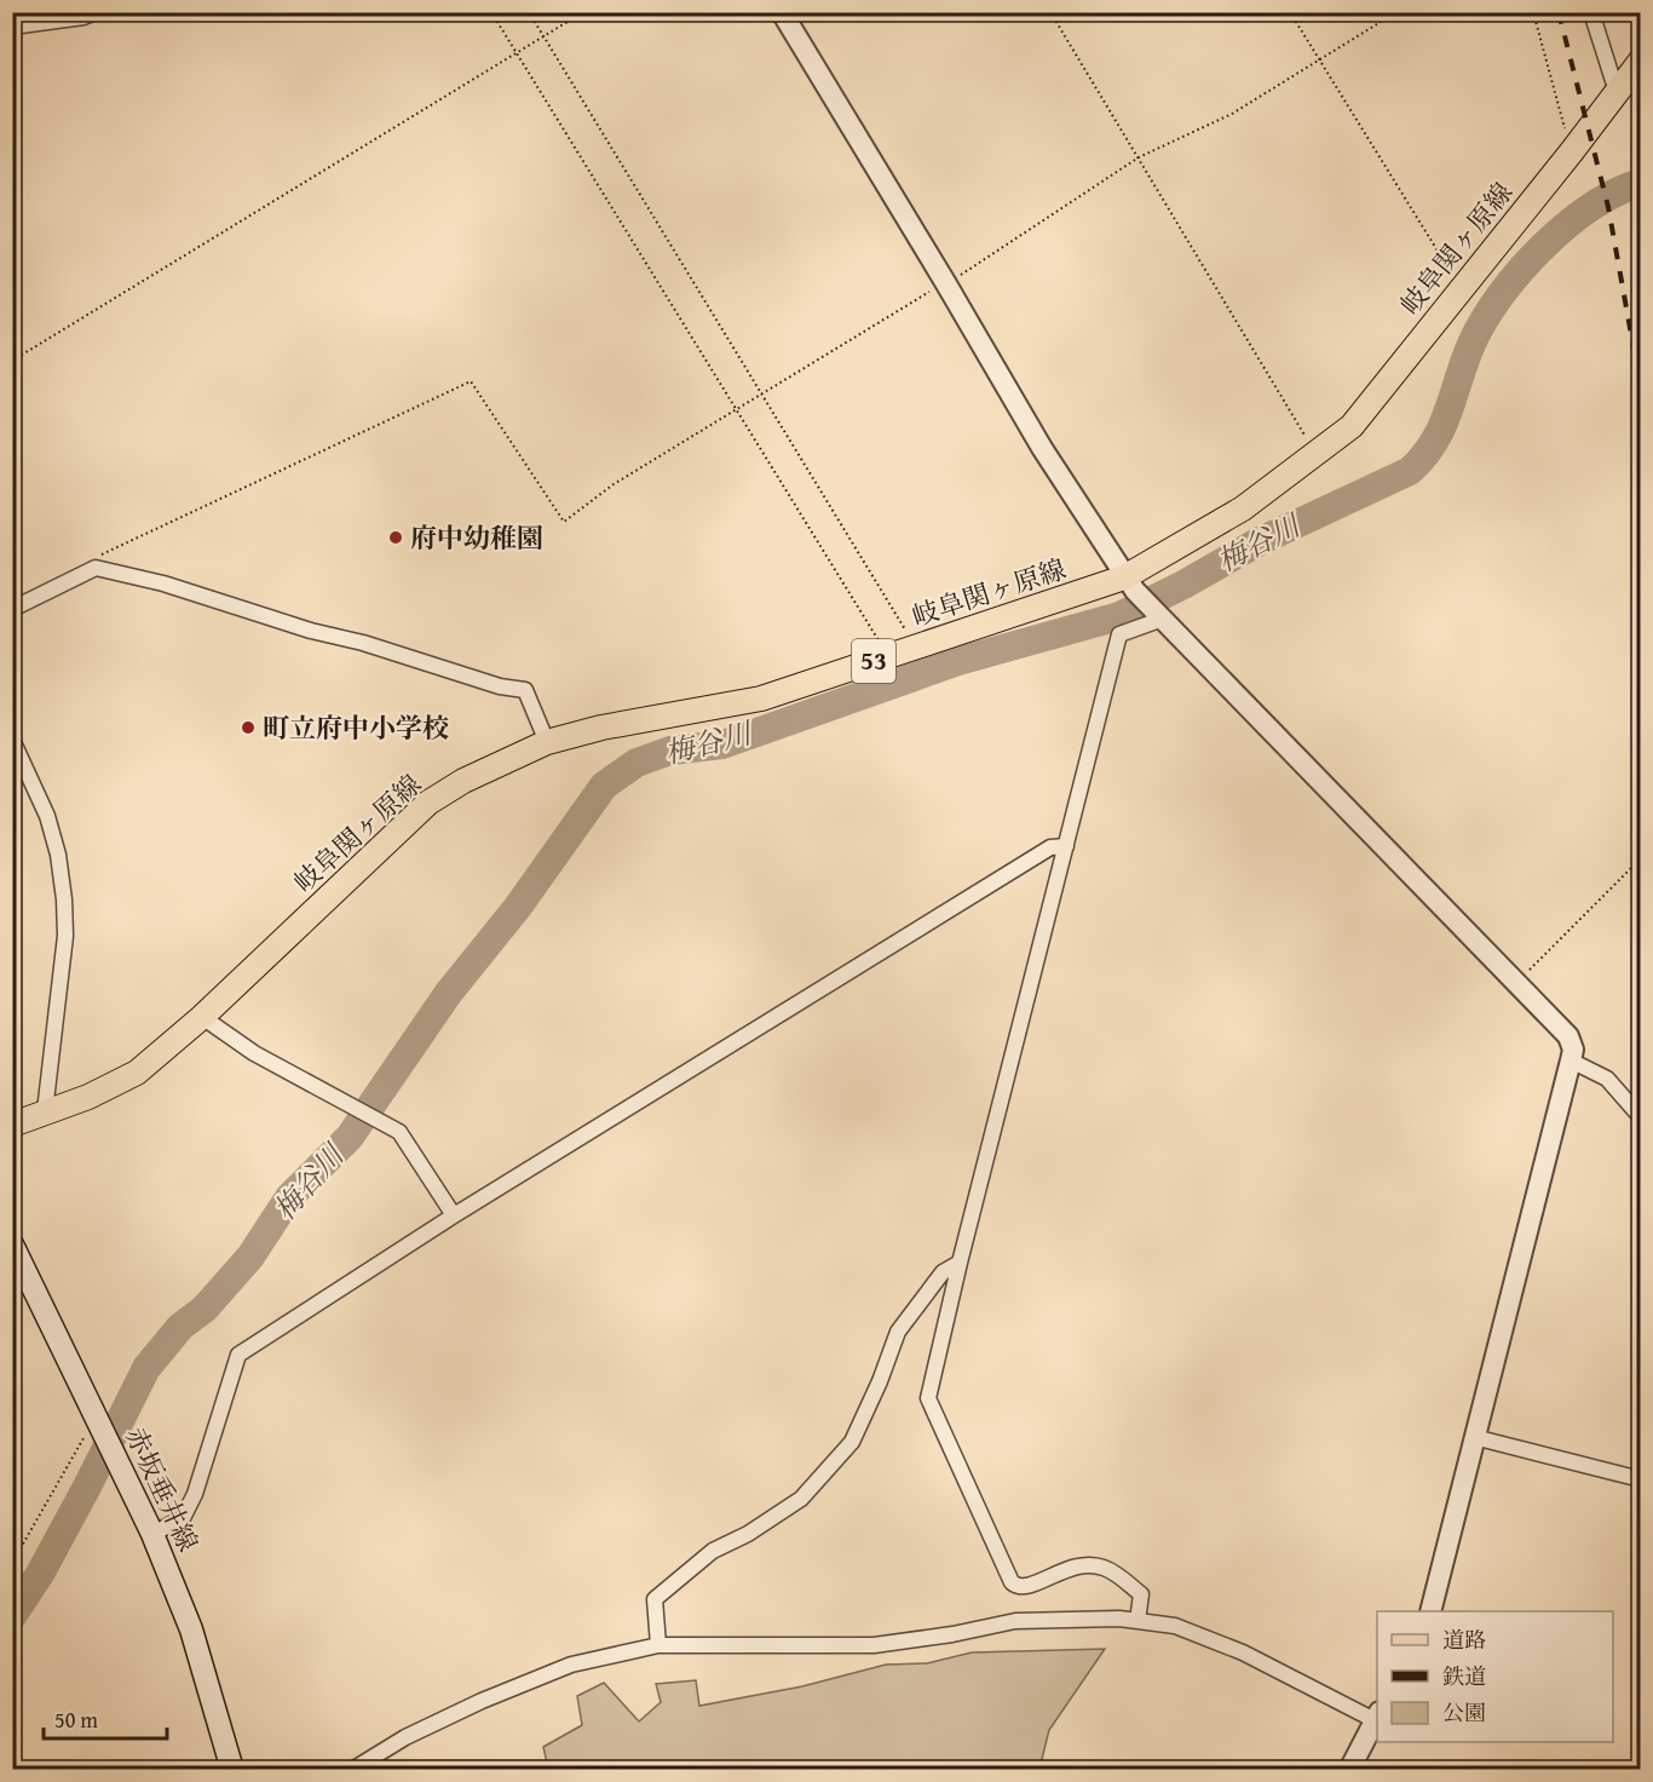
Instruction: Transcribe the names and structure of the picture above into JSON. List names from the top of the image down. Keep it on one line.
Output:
{"streets":{"main road":["岐阜関ヶ原線","53","赤坂垂井線"]},"water":["梅谷川"],"places":["府中幼稚園","町立府中小学校"],"legend":["道路","鉄道","公園"],"scale_bar":"50 m"}
